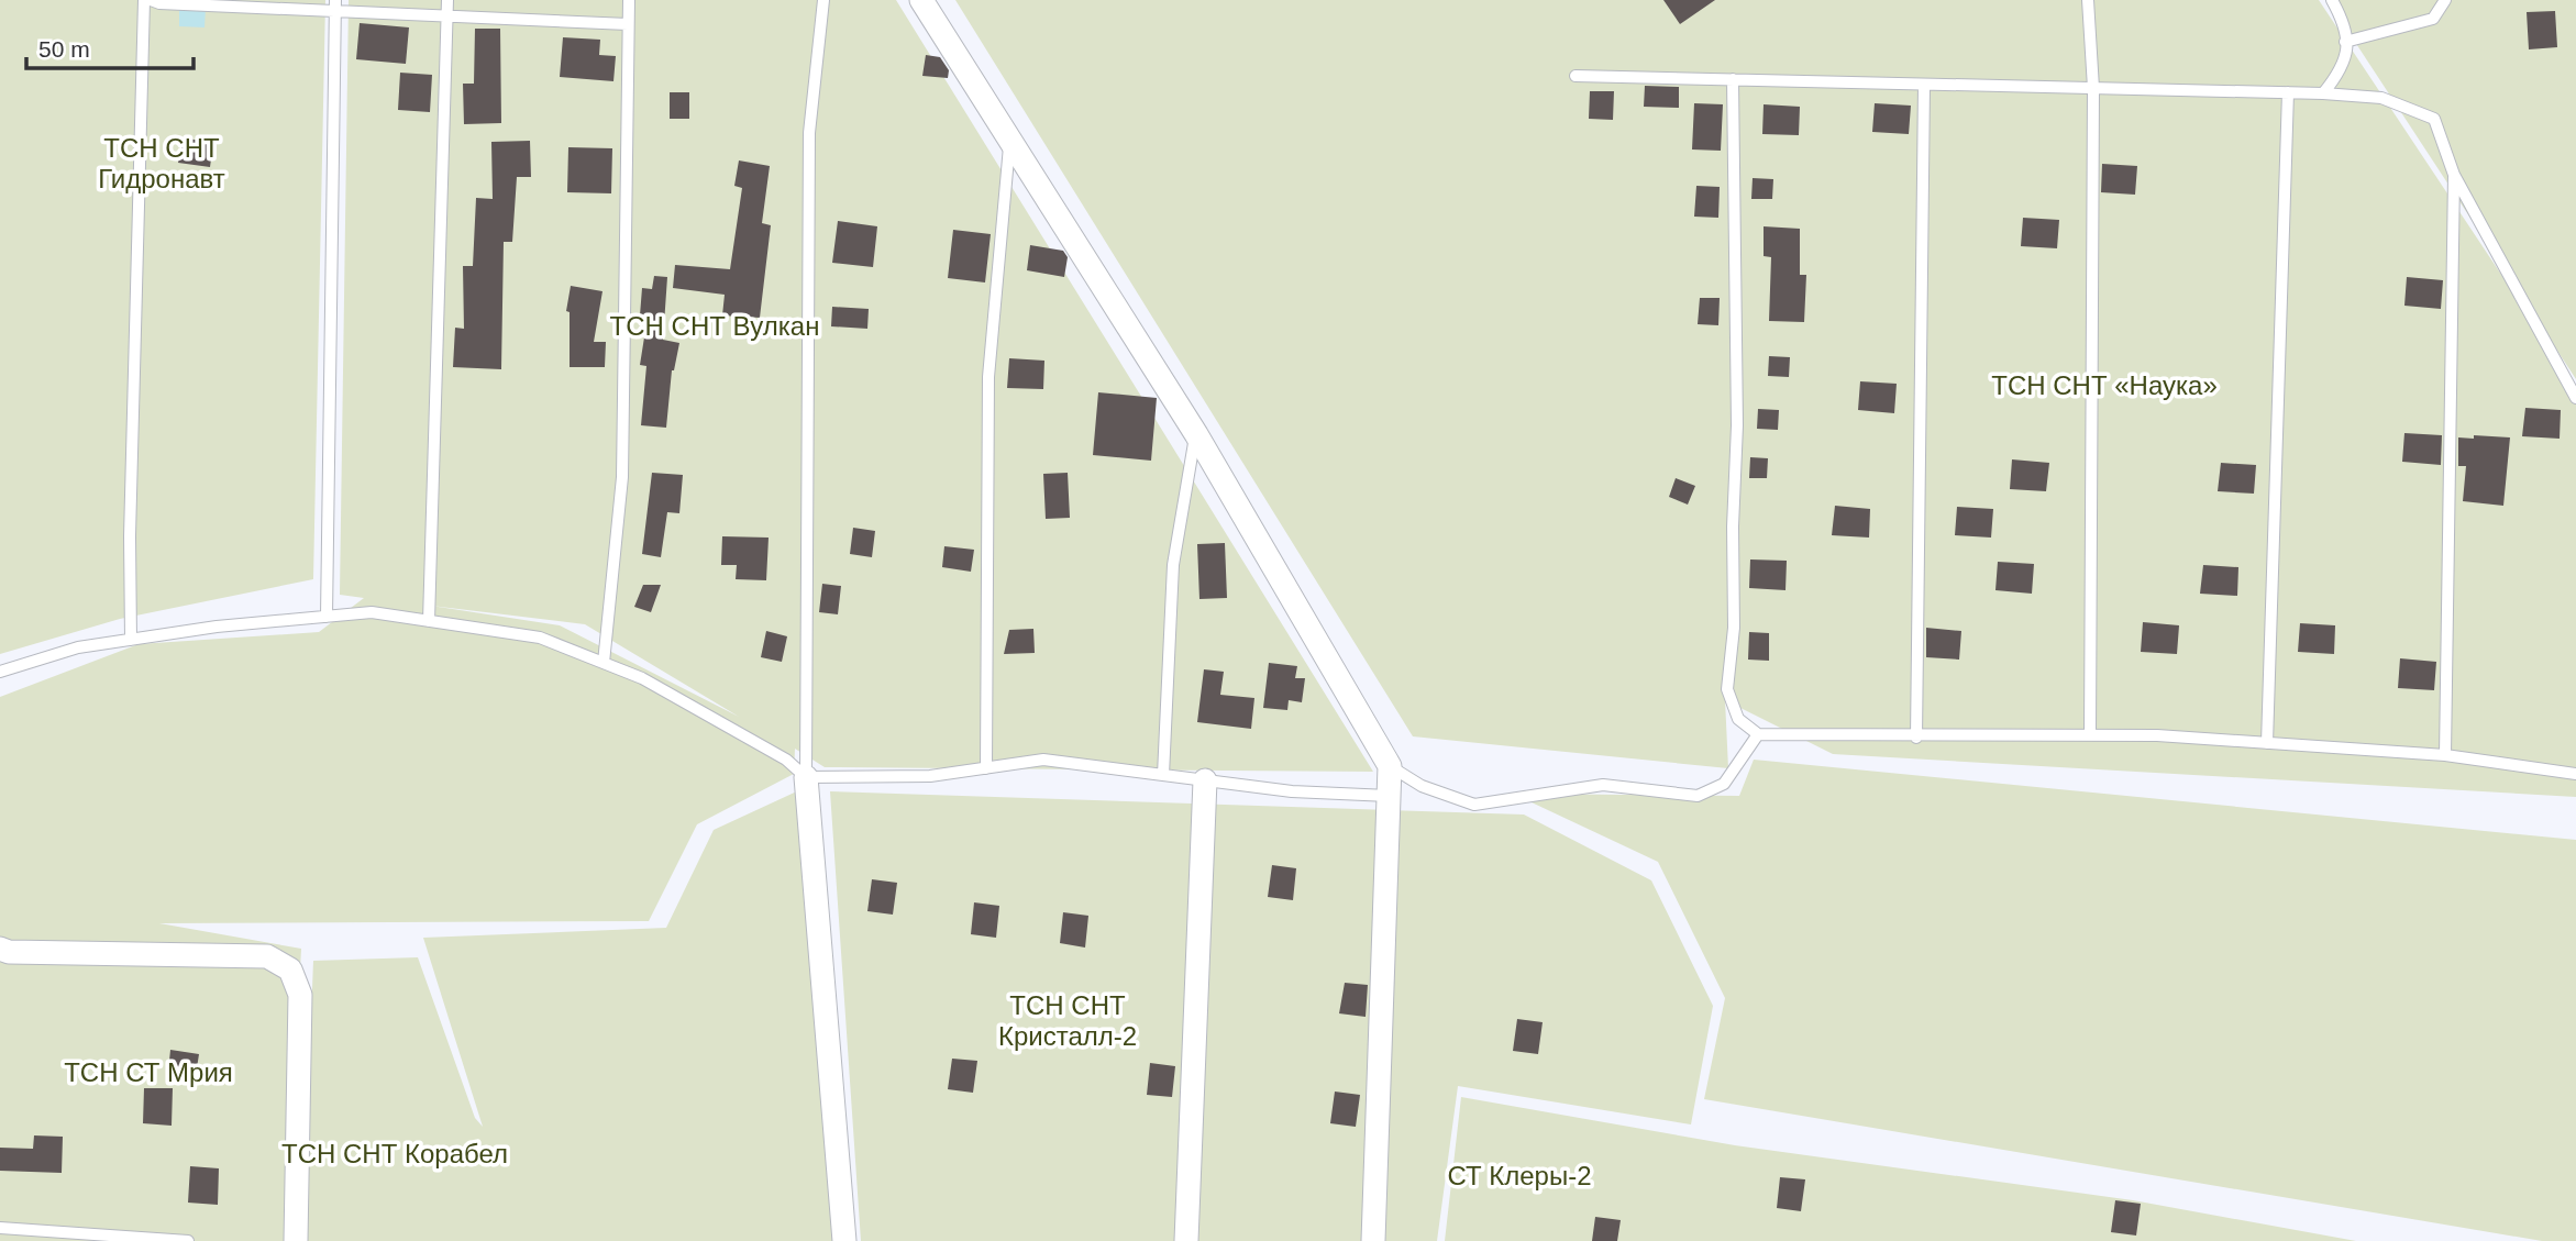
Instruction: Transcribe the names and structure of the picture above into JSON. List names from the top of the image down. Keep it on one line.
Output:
{"parks":["ТСН СНТ Гидронавт","ТСН СНТ Вулкан","ТСН СНТ «Наука»","ТСН СНТ Кристалл-2","ТСН СТ Мрия","ТСН СНТ Корабел","СТ Клеры-2"],"scale_bar":"50 m"}
